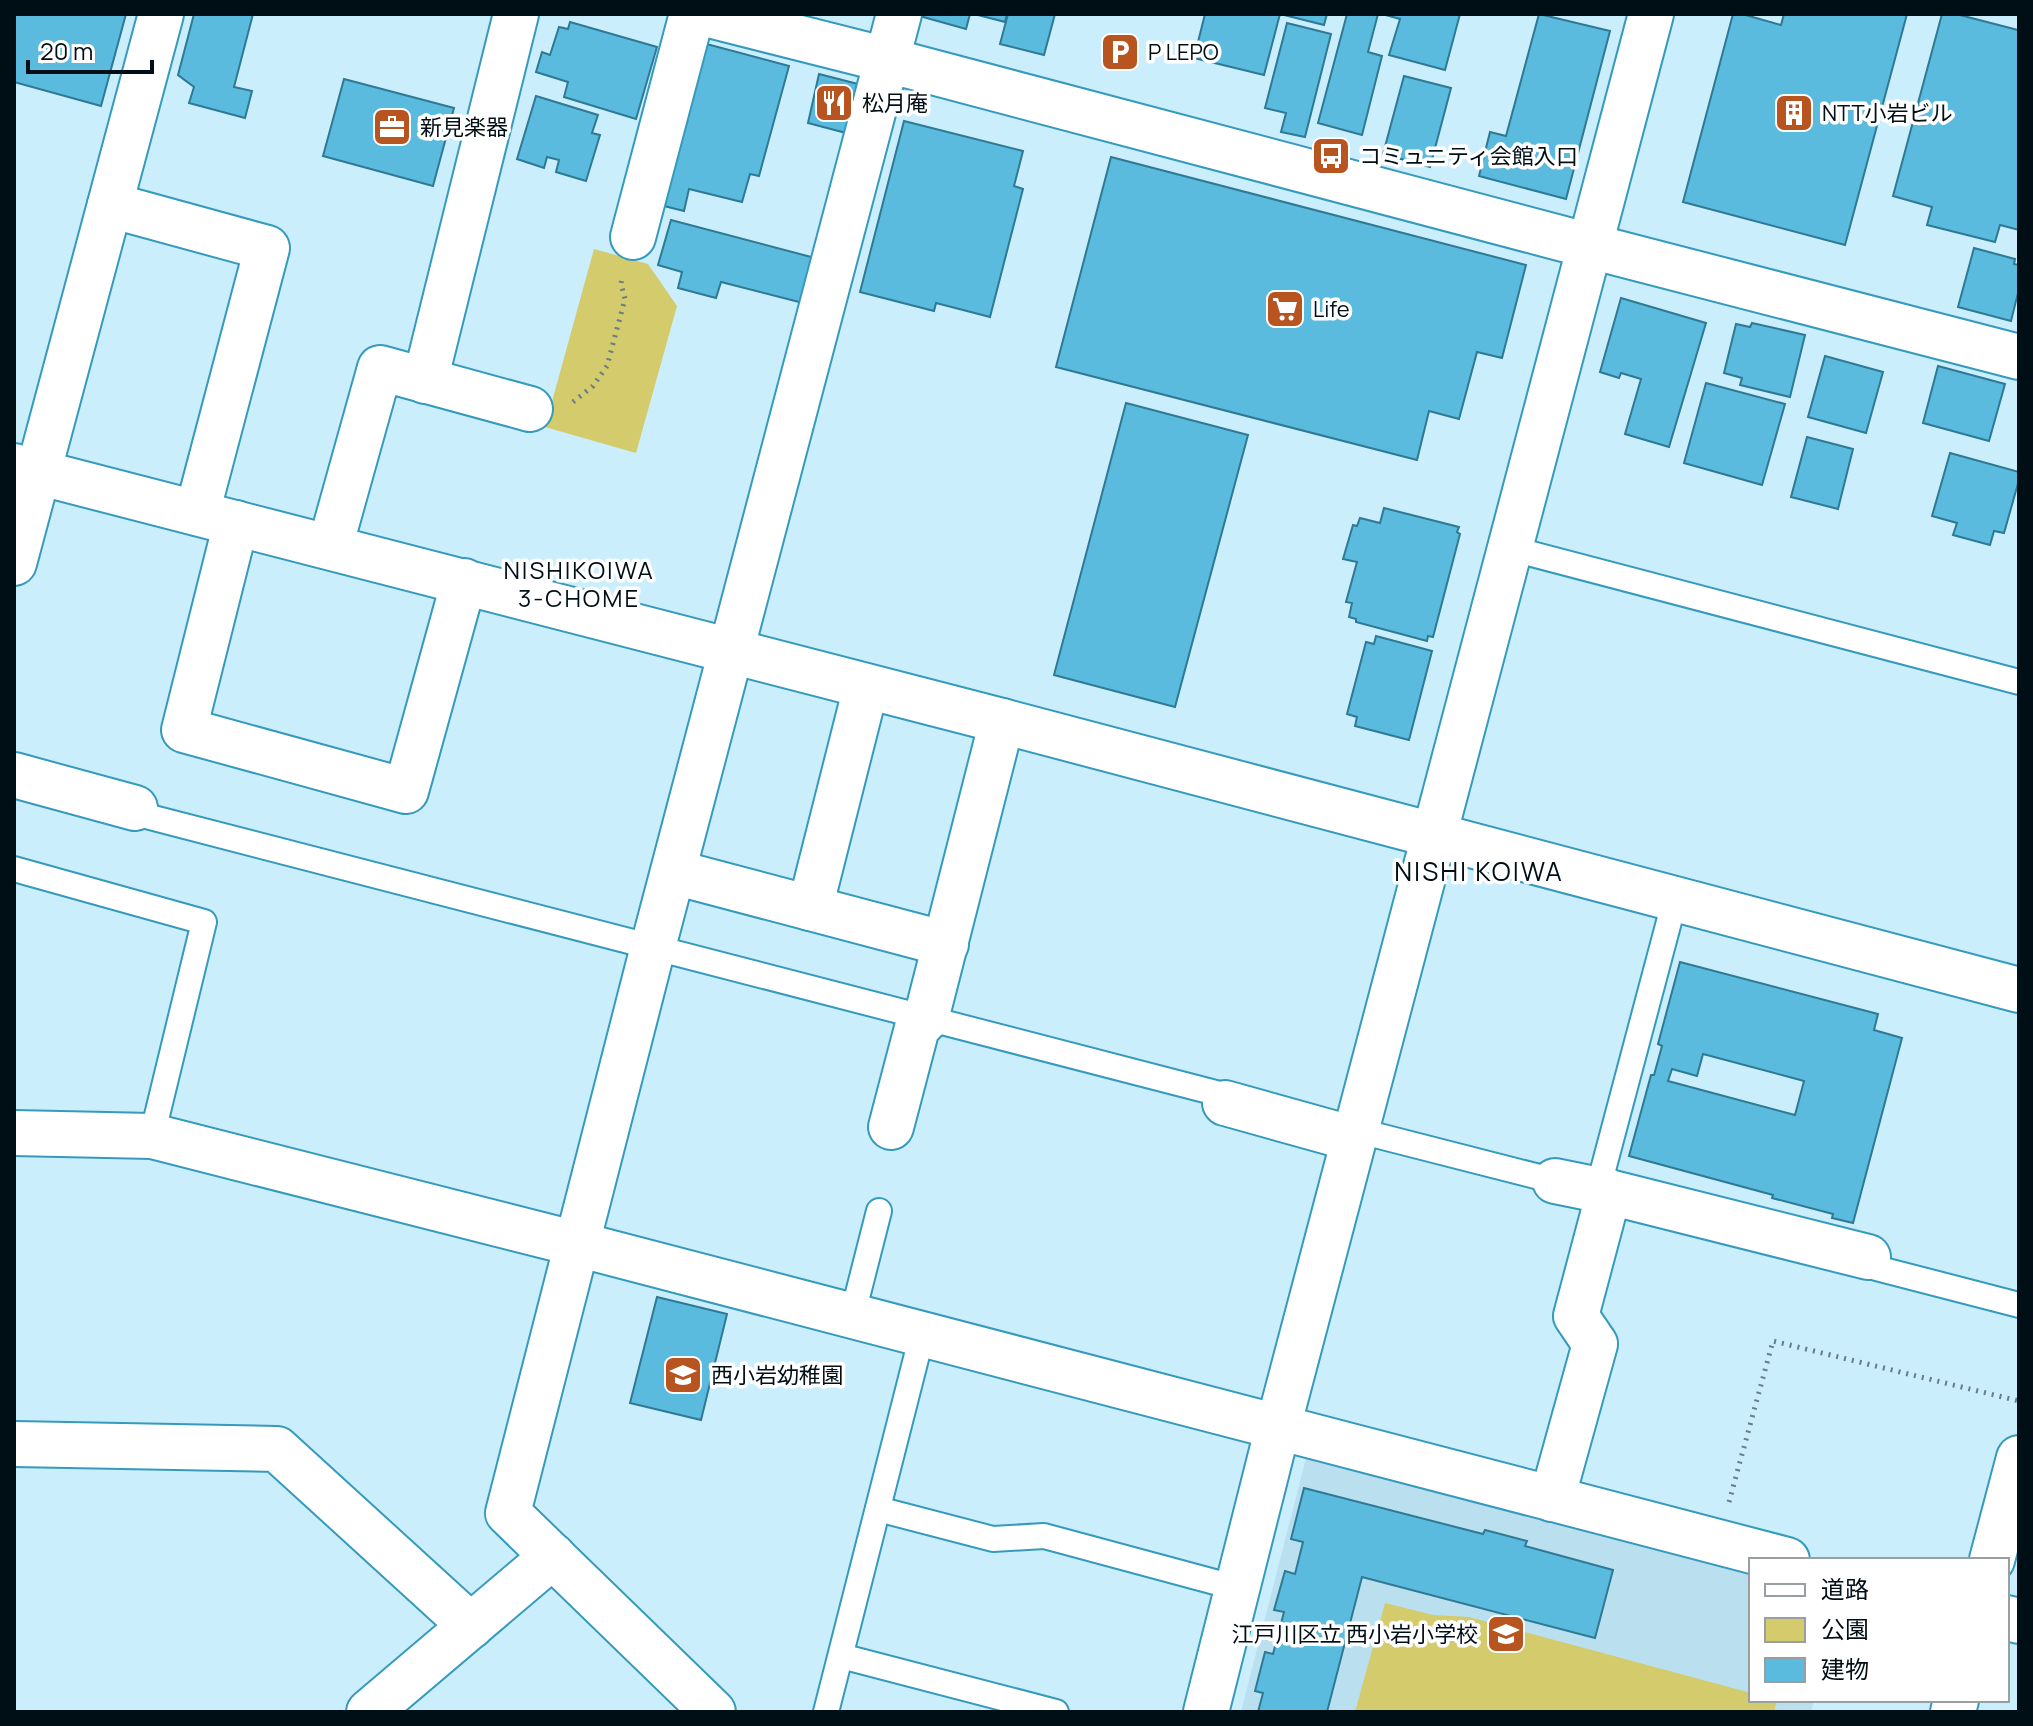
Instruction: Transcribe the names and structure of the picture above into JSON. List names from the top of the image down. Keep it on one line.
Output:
{"districts":["NISHIKOIWA 3-CHOME","NISHI KOIWA"],"places":{"parking":["P LEPO"],"restaurant":["松月庵"],"building":["NTT小岩ビル"],"office":["新見楽器"],"bus stop":["コミュニティ会館入口"],"supermarket":["Life"],"school or university":["西小岩幼稚園","江戸川区立 西小岩小学校"]},"legend":["道路","公園","建物"],"scale_bar":"20 m"}
